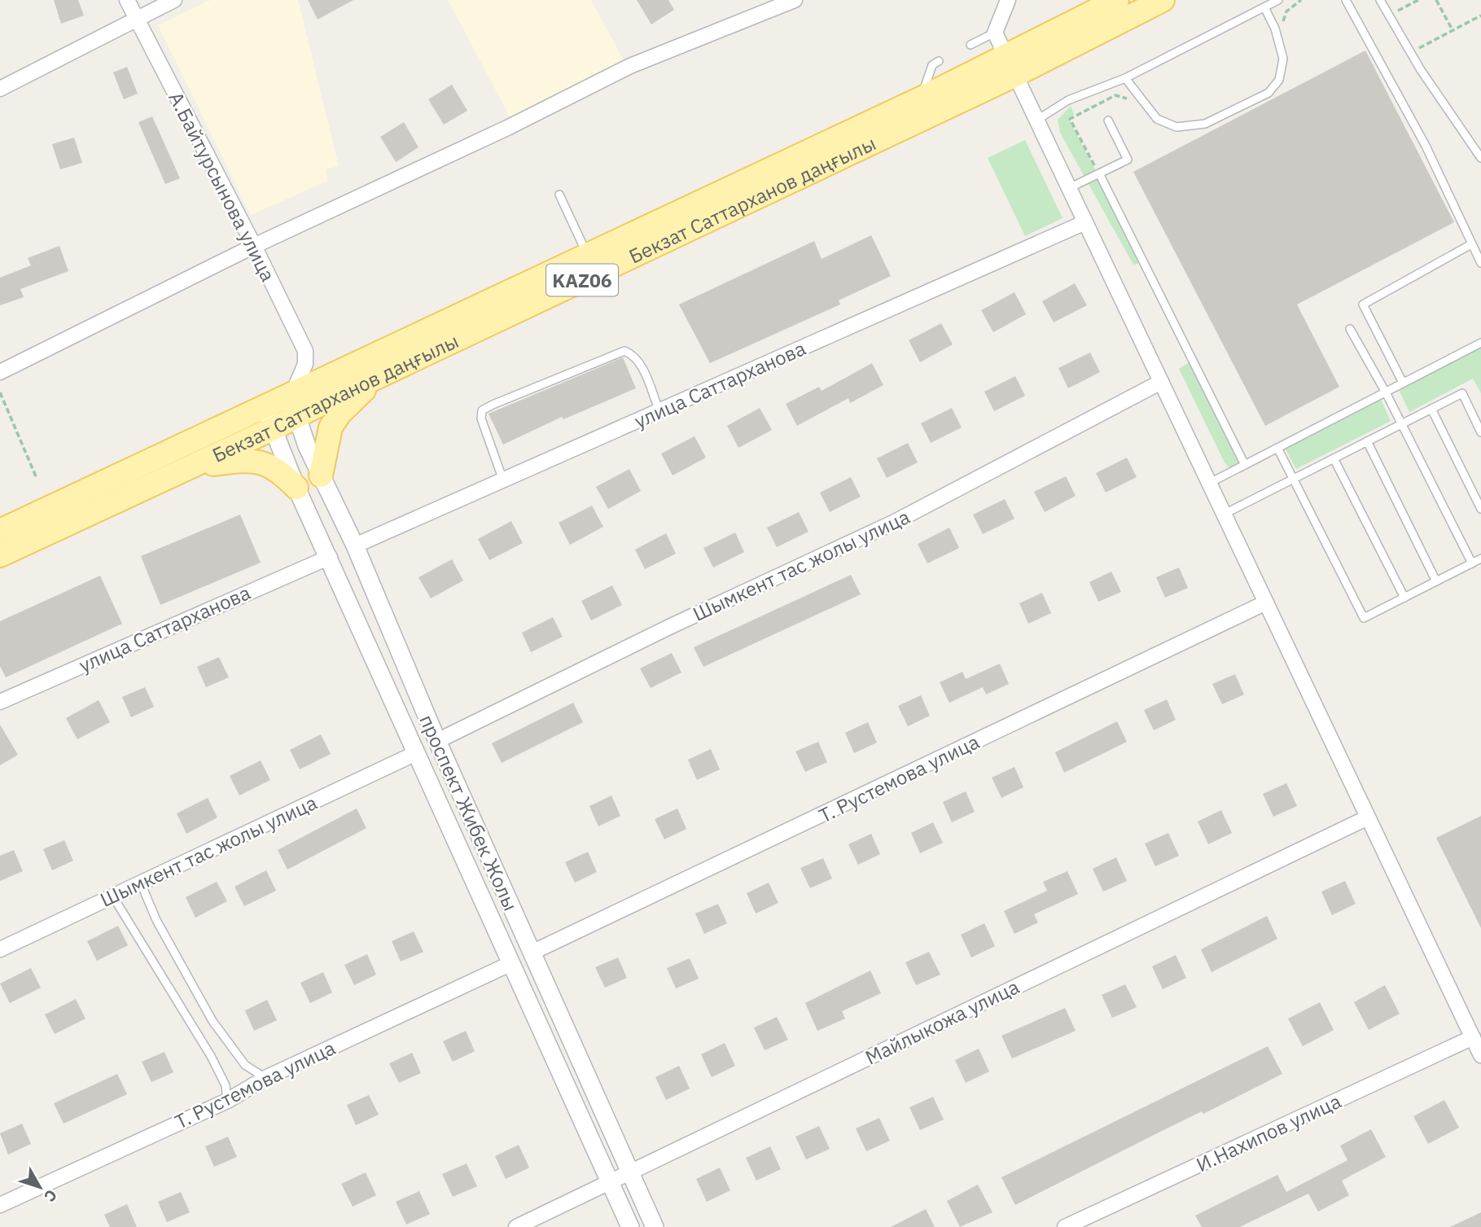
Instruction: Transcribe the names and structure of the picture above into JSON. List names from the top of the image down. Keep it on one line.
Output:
{"streets":{"main road":["Бекзат Саттарханов даңғылы","KАZ06"],"street":["А.Байтурсынова улица","улица Саттарханова","Шымкент тас жолы улица","Т. Рустемова улица","проспект Жибек Жолы","Майлыкожа улица","И.Нахипов улица"]},"crossings":[["А.Байтурсынова улица","Бекзат Саттарханов даңғылы"],["А.Байтурсынова улица","проспект Жибек Жолы"],["Бекзат Саттарханов даңғылы","проспект Жибек Жолы"],["улица Саттарханова","проспект Жибек Жолы"],["Шымкент тас жолы улица","проспект Жибек Жолы"],["Т. Рустемова улица","проспект Жибек Жолы"],["проспект Жибек Жолы","Майлыкожа улица"]],"north":"bottom right"}
